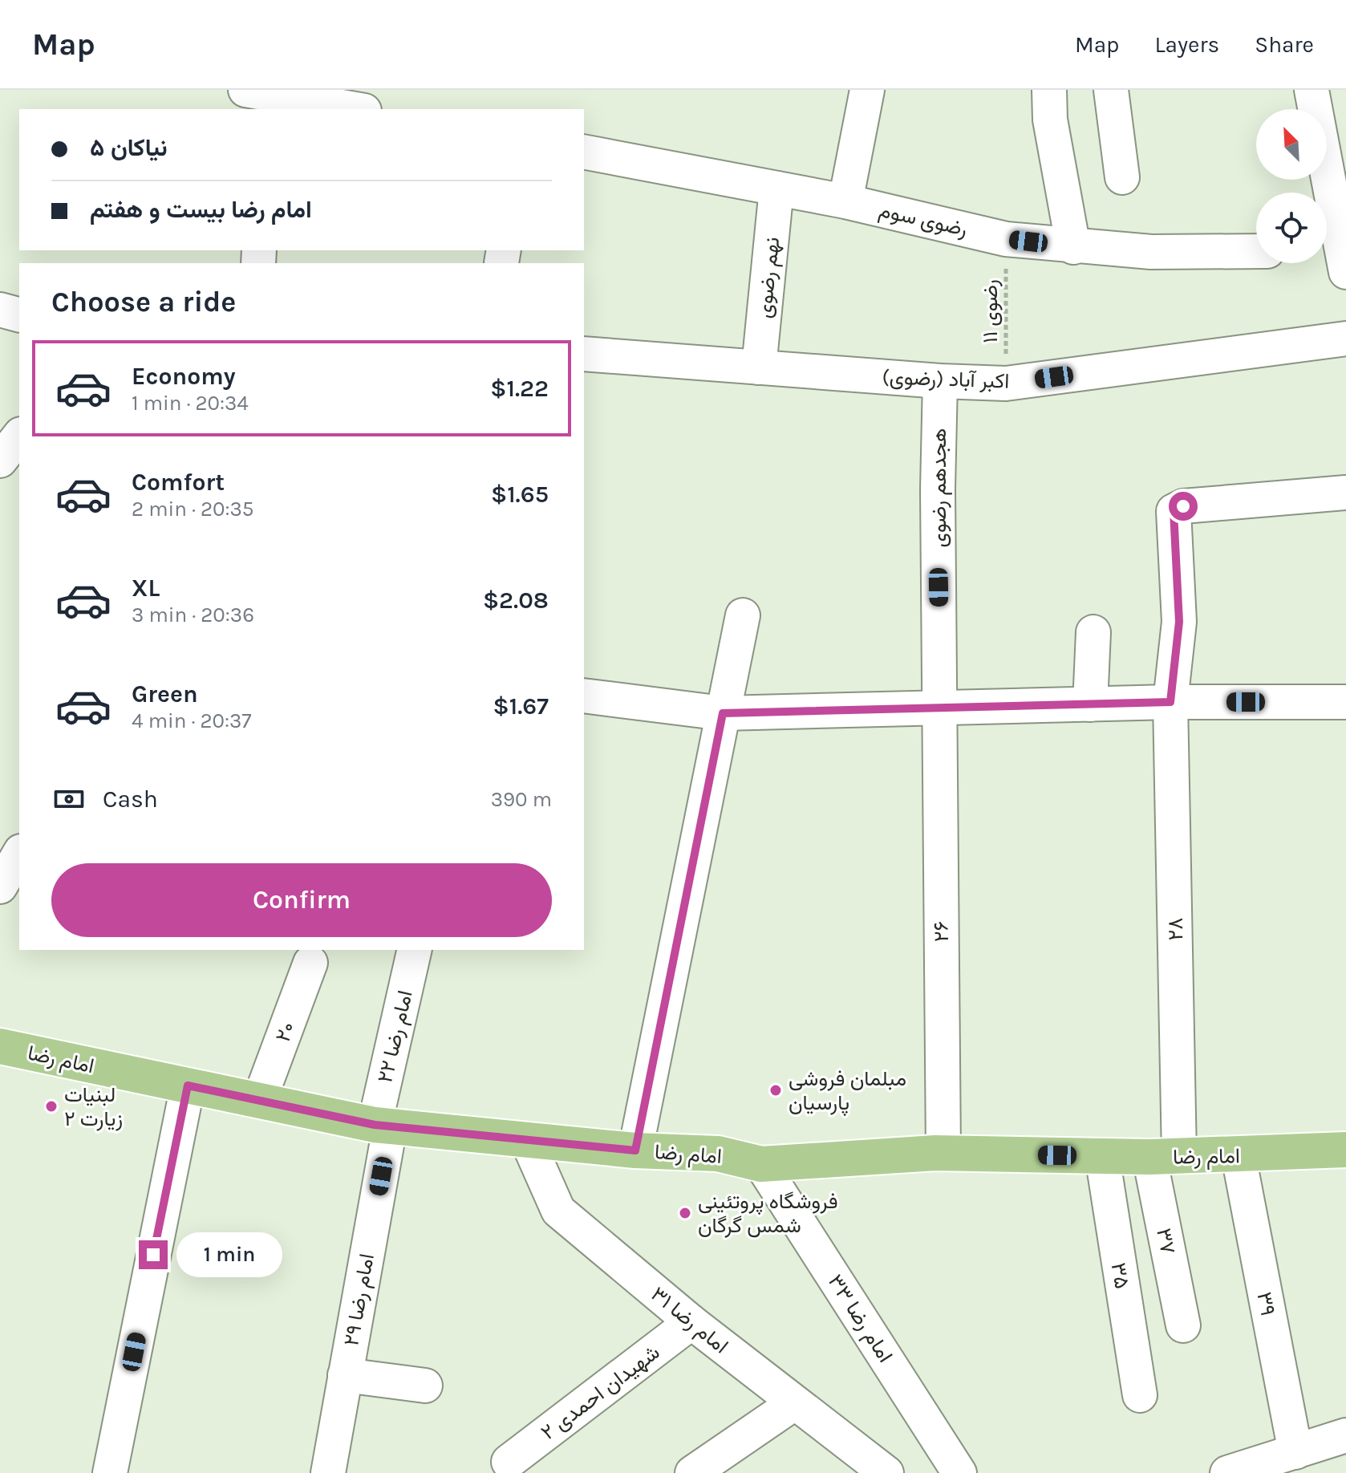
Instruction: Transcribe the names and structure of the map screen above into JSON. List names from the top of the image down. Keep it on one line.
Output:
{"streets":{"main road":["امام رضا"],"street":["رضوی سوم","نهم رضوی","اکبر آباد (رضوی)","هجدهم رضوی","۲۸","۲۶","۲۰","امام رضا ۲۲","۳۷","۳۵","امام رضا ۲۹","۳۹","امام رضا ۳۳","امام رضا ۳۱","۲ شهیدان احمدی"],"path":["۱۱ رضوی"]},"crossings":[["رضوی سوم","نهم رضوی"],["رضوی سوم","۱۱ رضوی"],["نهم رضوی","اکبر آباد (رضوی)"],["۱۱ رضوی","اکبر آباد (رضوی)"],["اکبر آباد (رضوی)","هجدهم رضوی"],["هجدهم رضوی","۲۶"],["۲۸","امام رضا"],["۲۸","۳۷"],["۲۶","امام رضا"],["۲۰","امام رضا"],["امام رضا ۲۲","امام رضا"],["امام رضا ۲۲","امام رضا ۲۹"],["امام رضا","۳۷"],["امام رضا","۳۵"],["امام رضا","امام رضا ۲۹"],["امام رضا","۳۹"],["امام رضا","امام رضا ۳۳"],["امام رضا","امام رضا ۳۱"],["امام رضا ۳۱","۲ شهیدان احمدی"]],"places":["مبلمان فروشی پارسیان","لبنیات زیارت ۲","فروشگاه پروتئینی شمس گرگان"],"north":"top left","page":{"header":"Map","nav":["Map","Layers","Share"],"banner":["۵ نیاکان","امام رضا بیست و هفتم"],"heading":"Choose a ride","list":[{"name":"Economy","note":"1 min · 20:34","value":"$1.22"},{"name":"Comfort","note":"2 min · 20:35","value":"$1.65"},{"name":"XL","note":"3 min · 20:36","value":"$2.08"},{"name":"Green","note":"4 min · 20:37","value":"$1.67"}],"pay":["Cash","390 m"],"buttons":"Confirm","bubble":"1 min"}}
